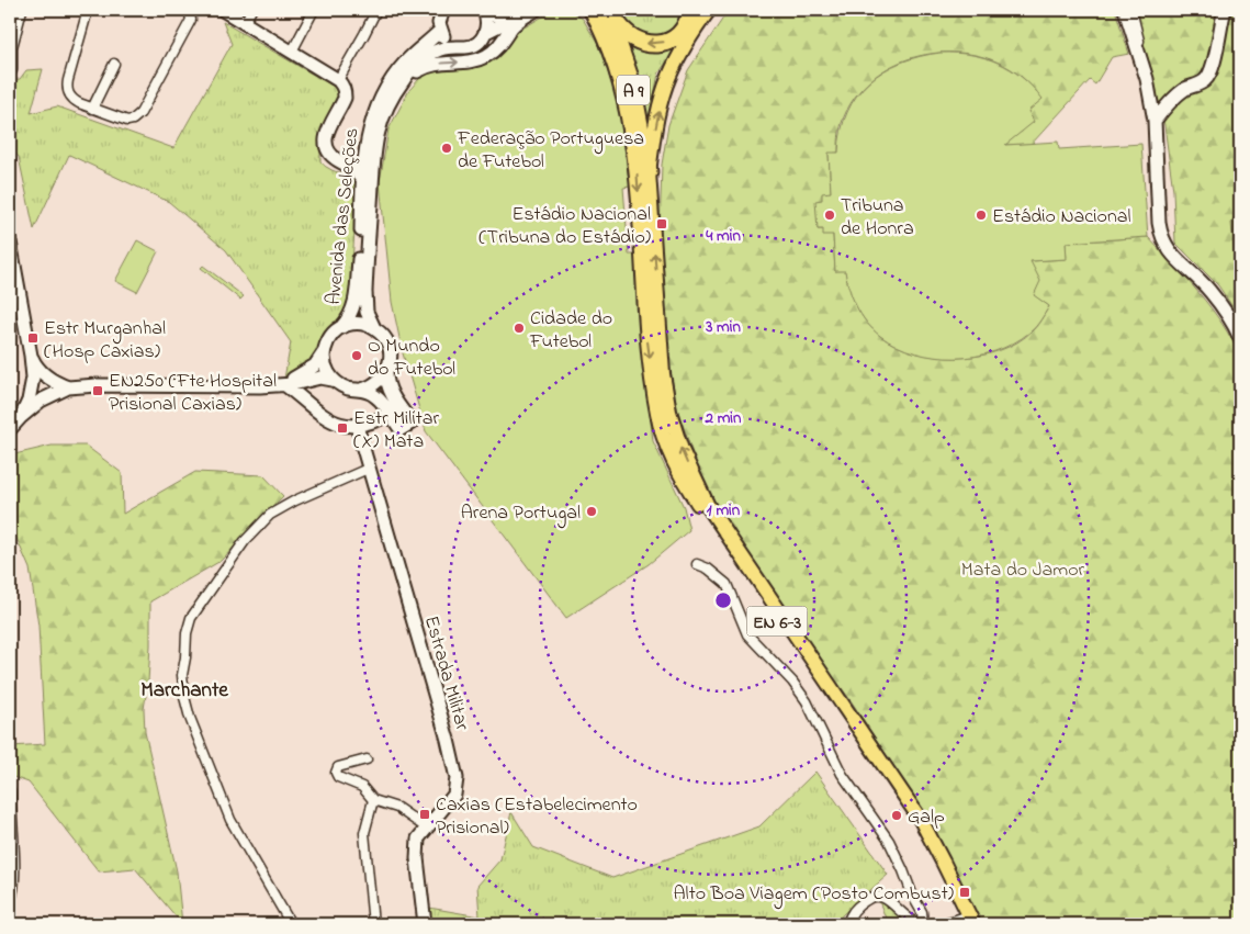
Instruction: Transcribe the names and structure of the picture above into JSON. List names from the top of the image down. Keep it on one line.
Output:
{"streets":{"highway":["A 9"],"main road":["EN 6-3"],"street":["Avenida das Seleções","Estrada Militar"]},"crossings":[["A 9","EN 6-3"]],"districts":["Marchante"],"parks":["Mata do Jamor"],"places":{"other":["Federação Portuguesa de Futebol","Tribuna de Honra","Estádio Nacional","Cidade do Futebol","O Mundo do Futebol","Arena Portugal","Galp"],"transit":["Estádio Nacional (Tribuna do Estádio)","Estr Murganhal (Hosp Caxias)","EN250 (Fte Hospital Prisional Caxias)","Estr Militar (X) Mata","Caxias (Estabelecimento Prisional)","Alto Boa Viagem (Posto Combust)"]},"rings":["4 min","3 min","2 min","1 min"]}
